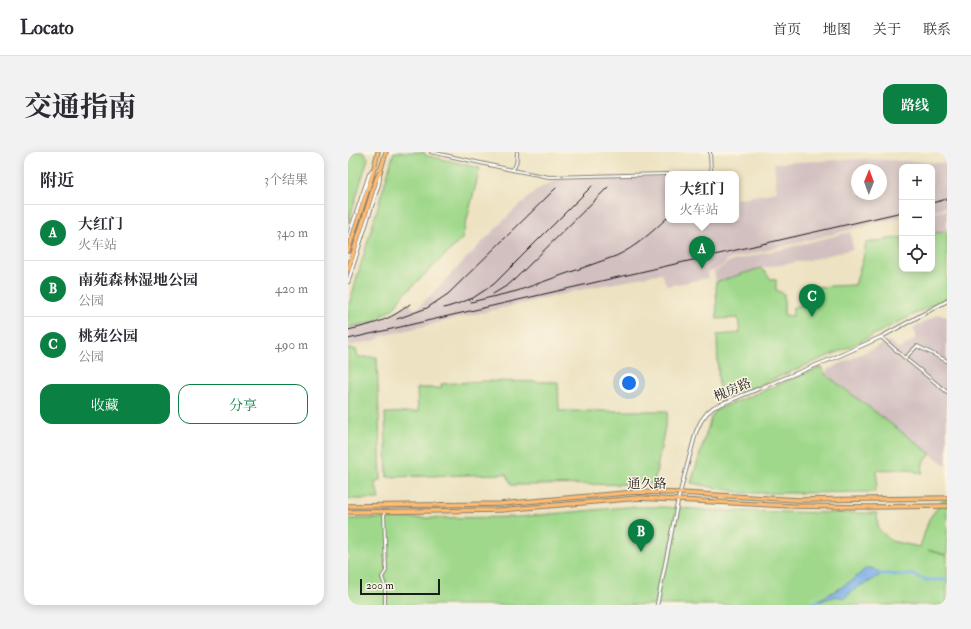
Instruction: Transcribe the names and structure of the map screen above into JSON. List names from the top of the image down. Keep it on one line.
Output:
{"streets":{"main road":["通久路"],"street":["槐房路"]},"crossings":[["槐房路","通久路"]],"scale_bar":"200 m","north":"top","page":{"header":"Locato","nav":["首页","地图","关于","联系"],"title":"交通指南","buttons":["路线",["收藏","分享"]],"heading":["附近","3个结果"],"map_buttons":["+","−"],"popup":["大红门","火车站"],"list":[{"mark":"A","name":"大红门","note":"火车站","value":"340 m"},{"mark":"B","name":"南苑森林湿地公园","note":"公园","value":"420 m"},{"mark":"C","name":"桃苑公园","note":"公园","value":"490 m"}],"pins":["A","C","B"],"scale":"200 m"}}
